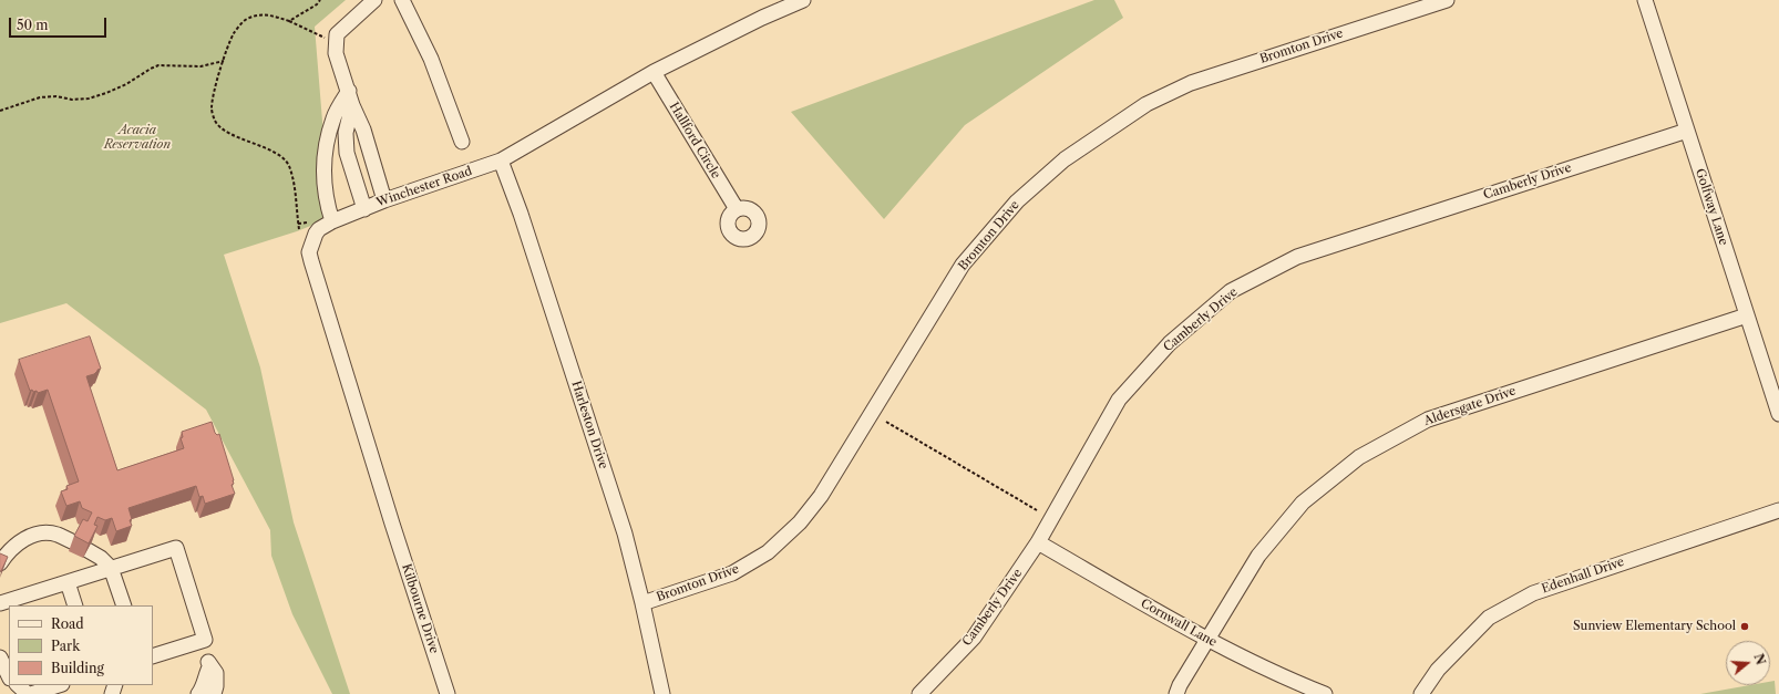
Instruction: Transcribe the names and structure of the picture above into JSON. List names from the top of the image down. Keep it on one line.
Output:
{"streets":{"street":["Bromton Drive","Hallford Circle","Camberly Drive","Winchester Road","Golfway Lane","Aldersgate Drive","Harleston Drive","Edenhall Drive","Kilbourne Drive","Cornwall Lane"]},"crossings":[["Bromton Drive","Harleston Drive"],["Hallford Circle","Winchester Road"],["Camberly Drive","Golfway Lane"],["Camberly Drive","Cornwall Lane"],["Winchester Road","Harleston Drive"],["Winchester Road","Kilbourne Drive"],["Golfway Lane","Aldersgate Drive"],["Aldersgate Drive","Cornwall Lane"]],"parks":["Acacia Reservation"],"places":["Sunview Elementary School"],"legend":["Road","Park","Building"],"scale_bar":"50 m","north":"right"}
